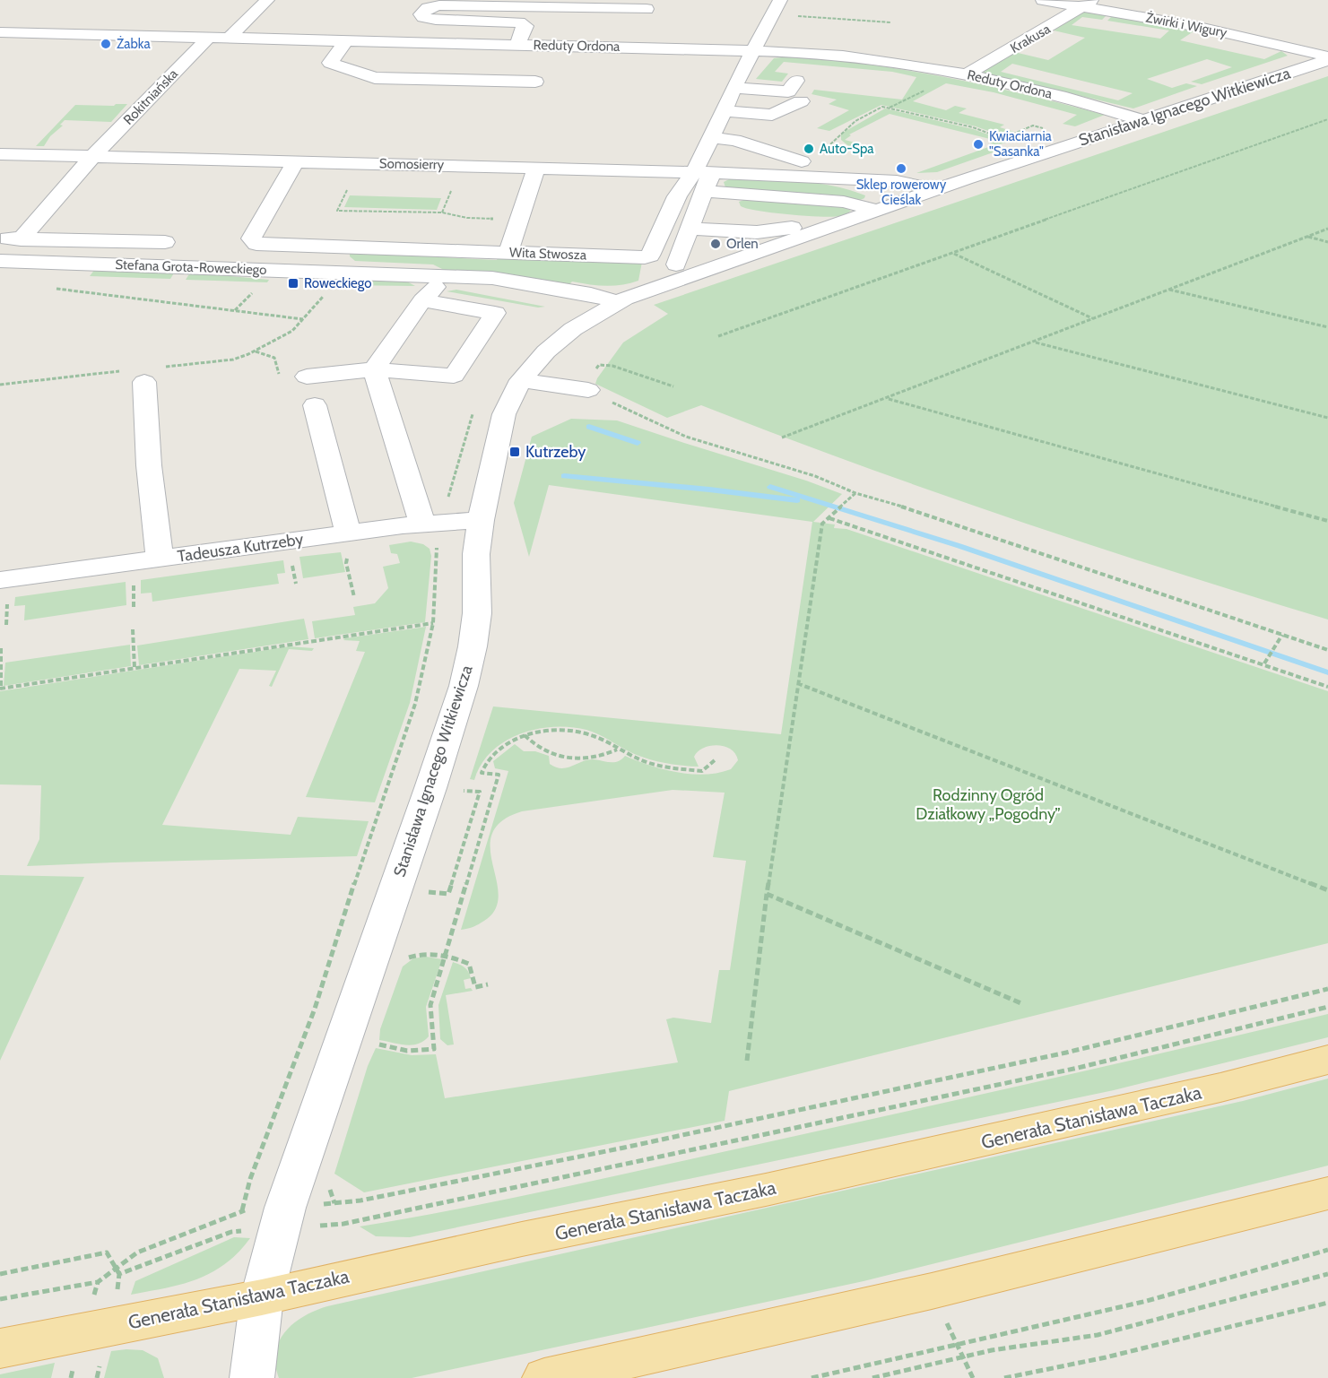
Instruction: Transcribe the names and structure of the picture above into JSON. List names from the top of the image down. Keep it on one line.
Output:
{"streets":{"main road":["Generała Stanisława Taczaka"],"street":["Żwirki i Wigury","Krakusa","Reduty Ordona","Rokitniańska","Stanisława Ignacego Witkiewicza","Somosierry","Wita Stwosza","Stefana Grota-Roweckiego","Tadeusza Kutrzeby"]},"crossings":[["Żwirki i Wigury","Krakusa"],["Żwirki i Wigury","Stanisława Ignacego Witkiewicza"],["Krakusa","Reduty Ordona"],["Reduty Ordona","Rokitniańska"],["Reduty Ordona","Stanisława Ignacego Witkiewicza"],["Reduty Ordona","Wita Stwosza"],["Rokitniańska","Somosierry"],["Stanisława Ignacego Witkiewicza","Somosierry"],["Stanisława Ignacego Witkiewicza","Stefana Grota-Roweckiego"],["Stanisława Ignacego Witkiewicza","Tadeusza Kutrzeby"],["Stanisława Ignacego Witkiewicza","Generała Stanisława Taczaka"],["Somosierry","Wita Stwosza"]],"parks":["Rodzinny Ogród Działkowy „Pogodny”"],"places":{"other":["Żabka","Kwiaciarnia \"Sasanka\"","Auto-Spa","Sklep rowerowy Cieślak","Orlen"],"transit":["Roweckiego","Kutrzeby"]}}
